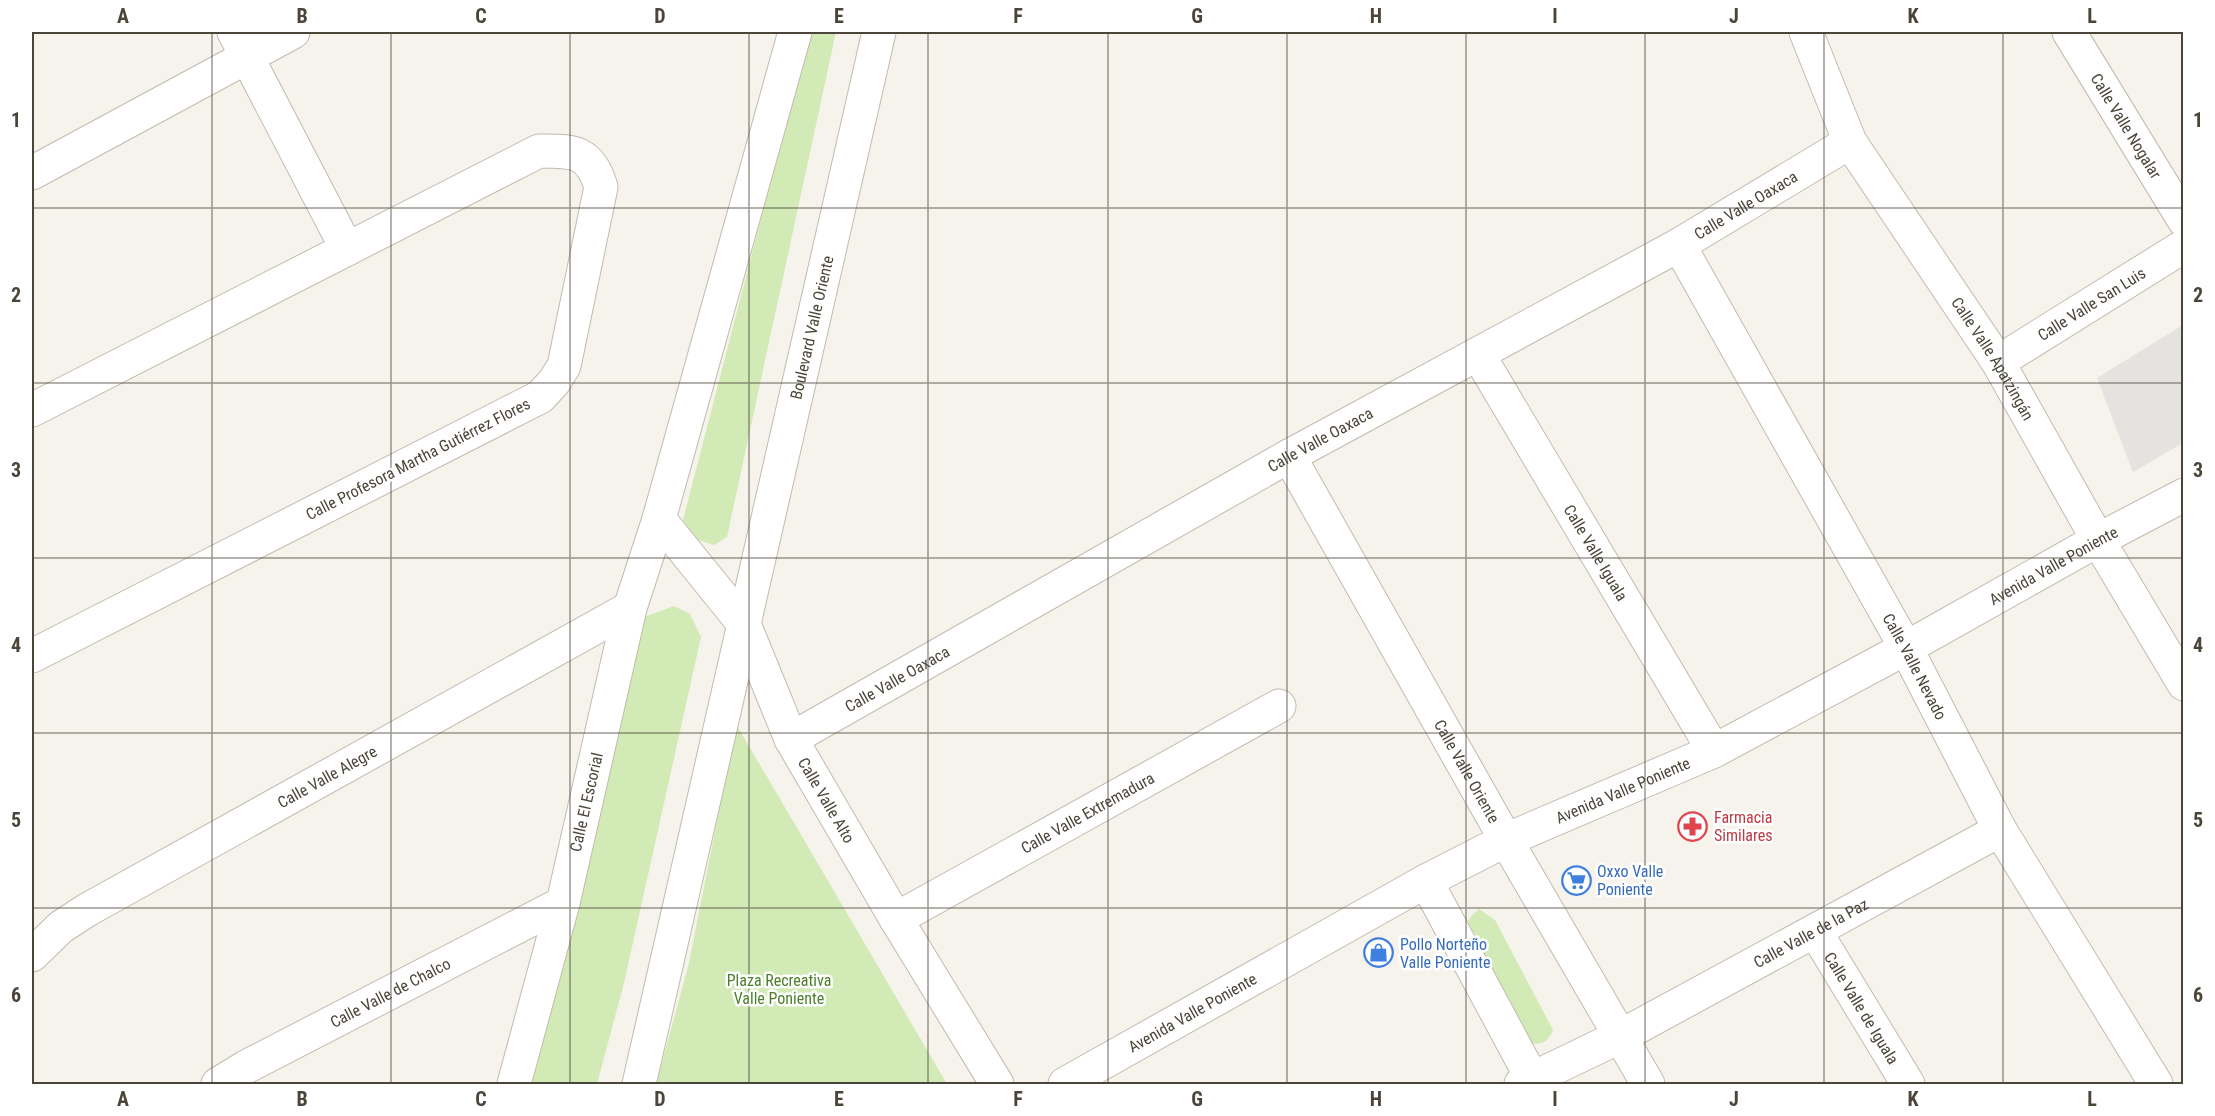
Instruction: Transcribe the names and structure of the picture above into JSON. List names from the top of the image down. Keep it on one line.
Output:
{"streets":{"street":["Calle Valle Nogalar","Calle Valle Oaxaca","Calle Valle San Luis","Boulevard Valle Oriente","Calle Valle Apatzingán","Calle Profesora Martha Gutiérrez Flores","Calle Valle Iguala","Avenida Valle Poniente","Calle Valle Nevado","Calle Valle Oriente","Calle Valle Alegre","Calle Valle Alto","Calle El Escorial","Calle Valle Extremadura","Calle Valle de la Paz","Calle Valle de Chalco","Calle Valle de Iguala"]},"crossings":[["Calle Valle Oaxaca","Calle Valle Apatzingán"],["Calle Valle Oaxaca","Calle Valle Iguala"],["Calle Valle Oaxaca","Calle Valle Nevado"],["Calle Valle Oaxaca","Calle Valle Oriente"],["Calle Valle Oaxaca","Calle Valle Alto"],["Calle Valle San Luis","Calle Valle Apatzingán"],["Boulevard Valle Oriente","Calle Valle Alto"],["Calle Valle Apatzingán","Avenida Valle Poniente"],["Calle Valle Iguala","Avenida Valle Poniente"],["Avenida Valle Poniente","Calle Valle Nevado"],["Avenida Valle Poniente","Calle Valle Oriente"],["Calle Valle Nevado","Calle Valle de la Paz"],["Calle Valle Oriente","Calle Valle de la Paz"],["Calle Valle Alegre","Calle El Escorial"],["Calle Valle Alto","Calle El Escorial"],["Calle Valle Alto","Calle Valle Extremadura"],["Calle El Escorial","Calle Valle de Chalco"],["Calle Valle de la Paz","Calle Valle de Iguala"]],"parks":["Plaza Recreativa Valle Poniente"],"places":{"pharmacy":["Farmacia Similares"],"supermarket":["Oxxo Valle Poniente"],"shop":["Pollo Norteño Valle Poniente"]},"grid":{"columns":["A","B","C","D","E","F","G","H","I","J","K","L"],"rows":["1","2","3","4","5","6"]}}
